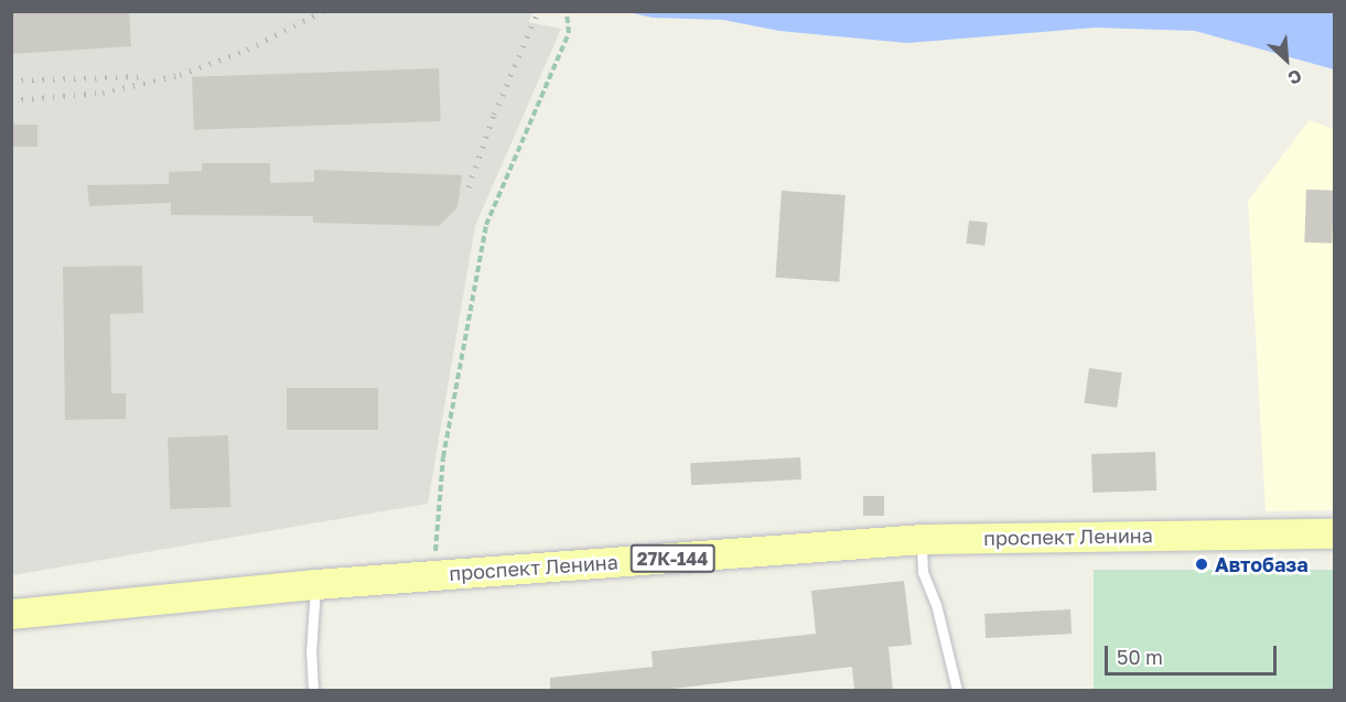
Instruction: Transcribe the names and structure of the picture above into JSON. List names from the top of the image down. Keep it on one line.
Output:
{"streets":{"main road":["проспект Ленина","27К-144"]},"places":["Автобаза"],"scale_bar":"50 m","north":"bottom right"}
